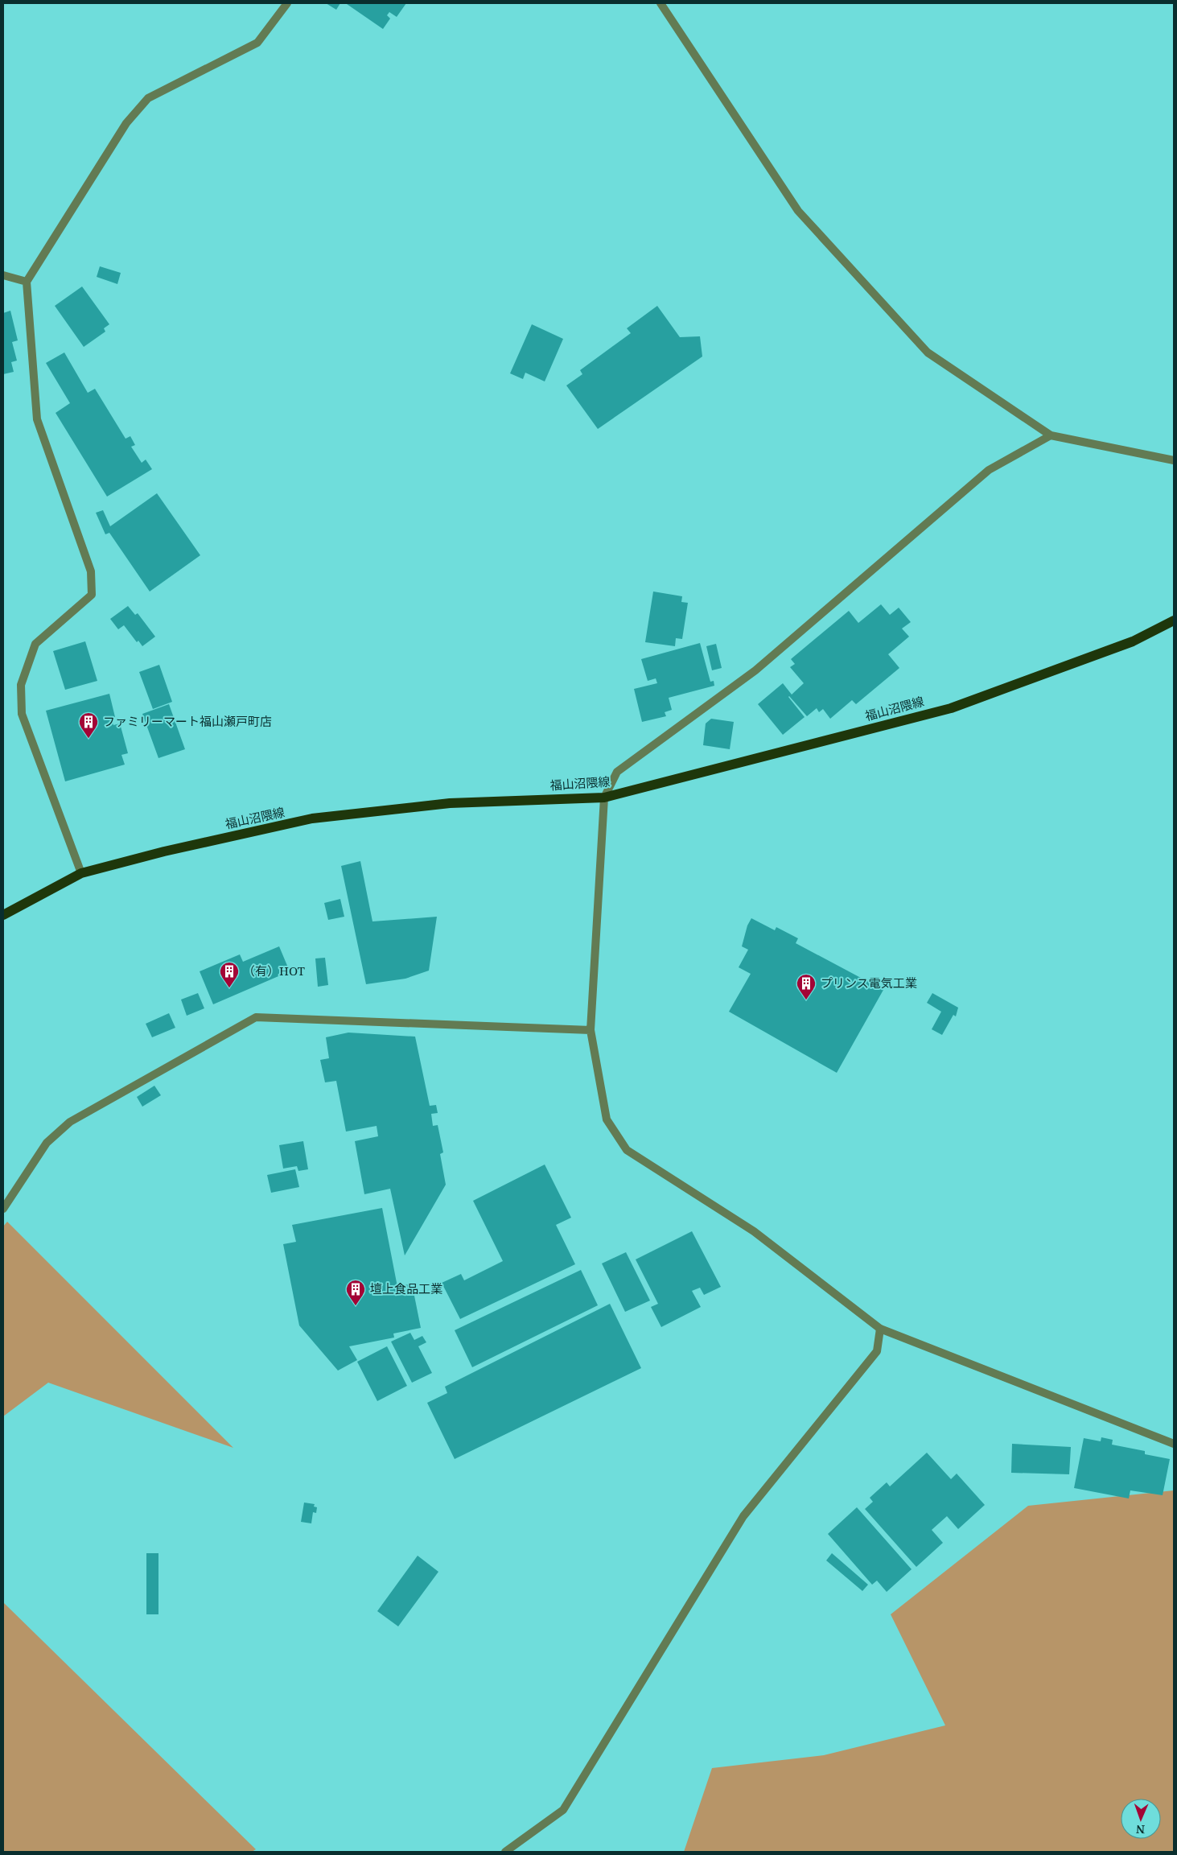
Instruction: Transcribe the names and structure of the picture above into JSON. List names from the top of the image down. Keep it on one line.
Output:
{"streets":{"main road":["福山沼隈線"]},"places":{"building":["ファミリーマート福山瀬戸町店","（有）HOT","プリンス電気工業","壇上食品工業"]},"north":"bottom"}
